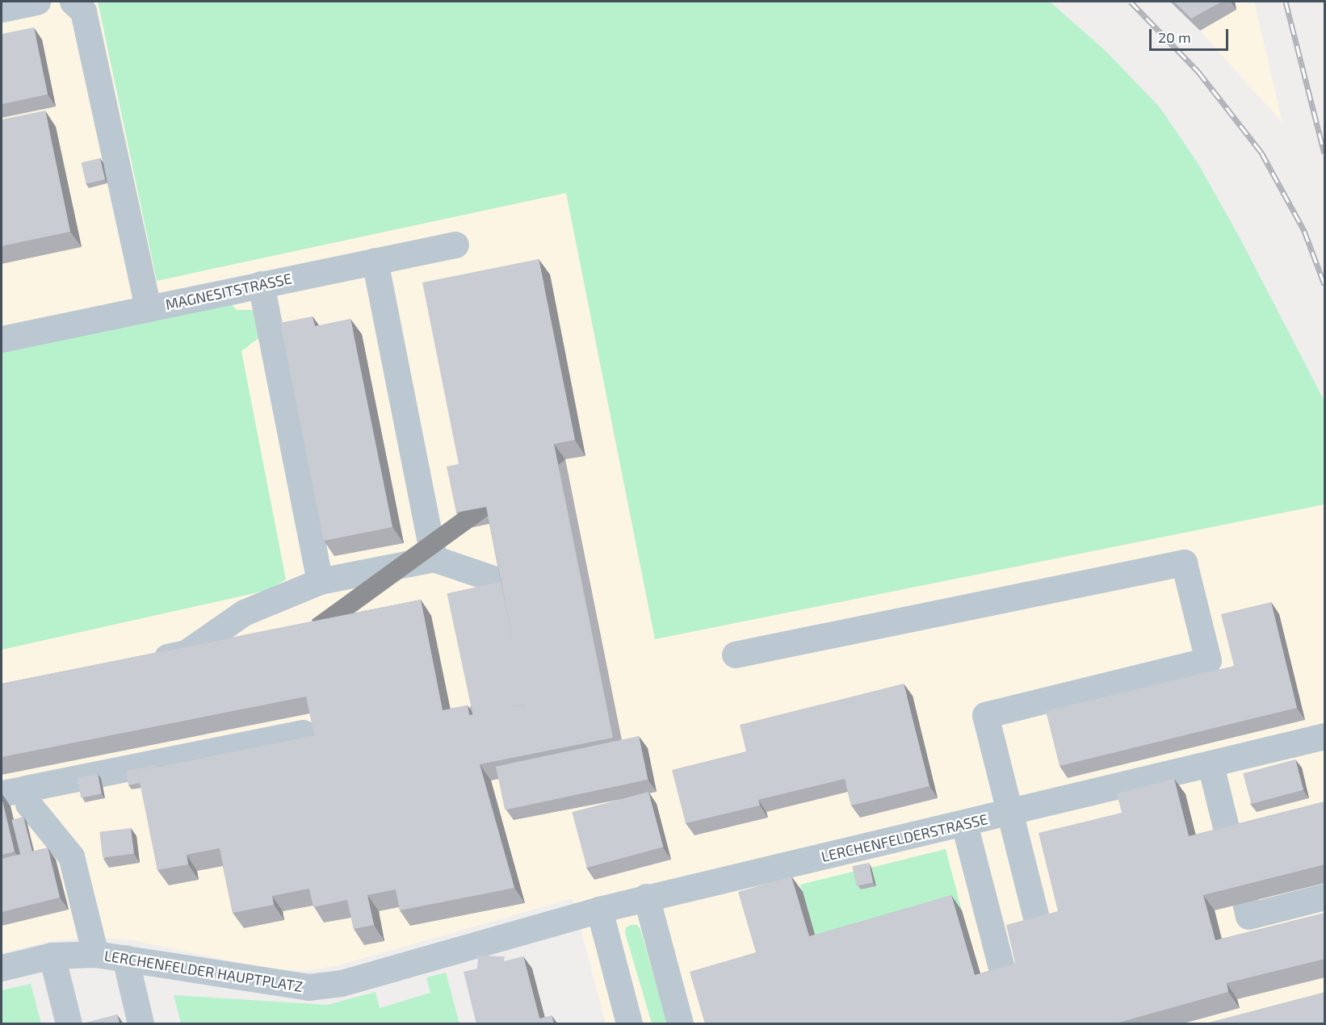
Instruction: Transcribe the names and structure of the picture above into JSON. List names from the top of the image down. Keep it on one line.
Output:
{"streets":{"street":["MAGNESITSTRASSE","LERCHENFELDERSTRASSE","LERCHENFELDER HAUPTPLATZ"]},"crossings":[["LERCHENFELDERSTRASSE","LERCHENFELDER HAUPTPLATZ"]],"scale_bar":"20 m"}
